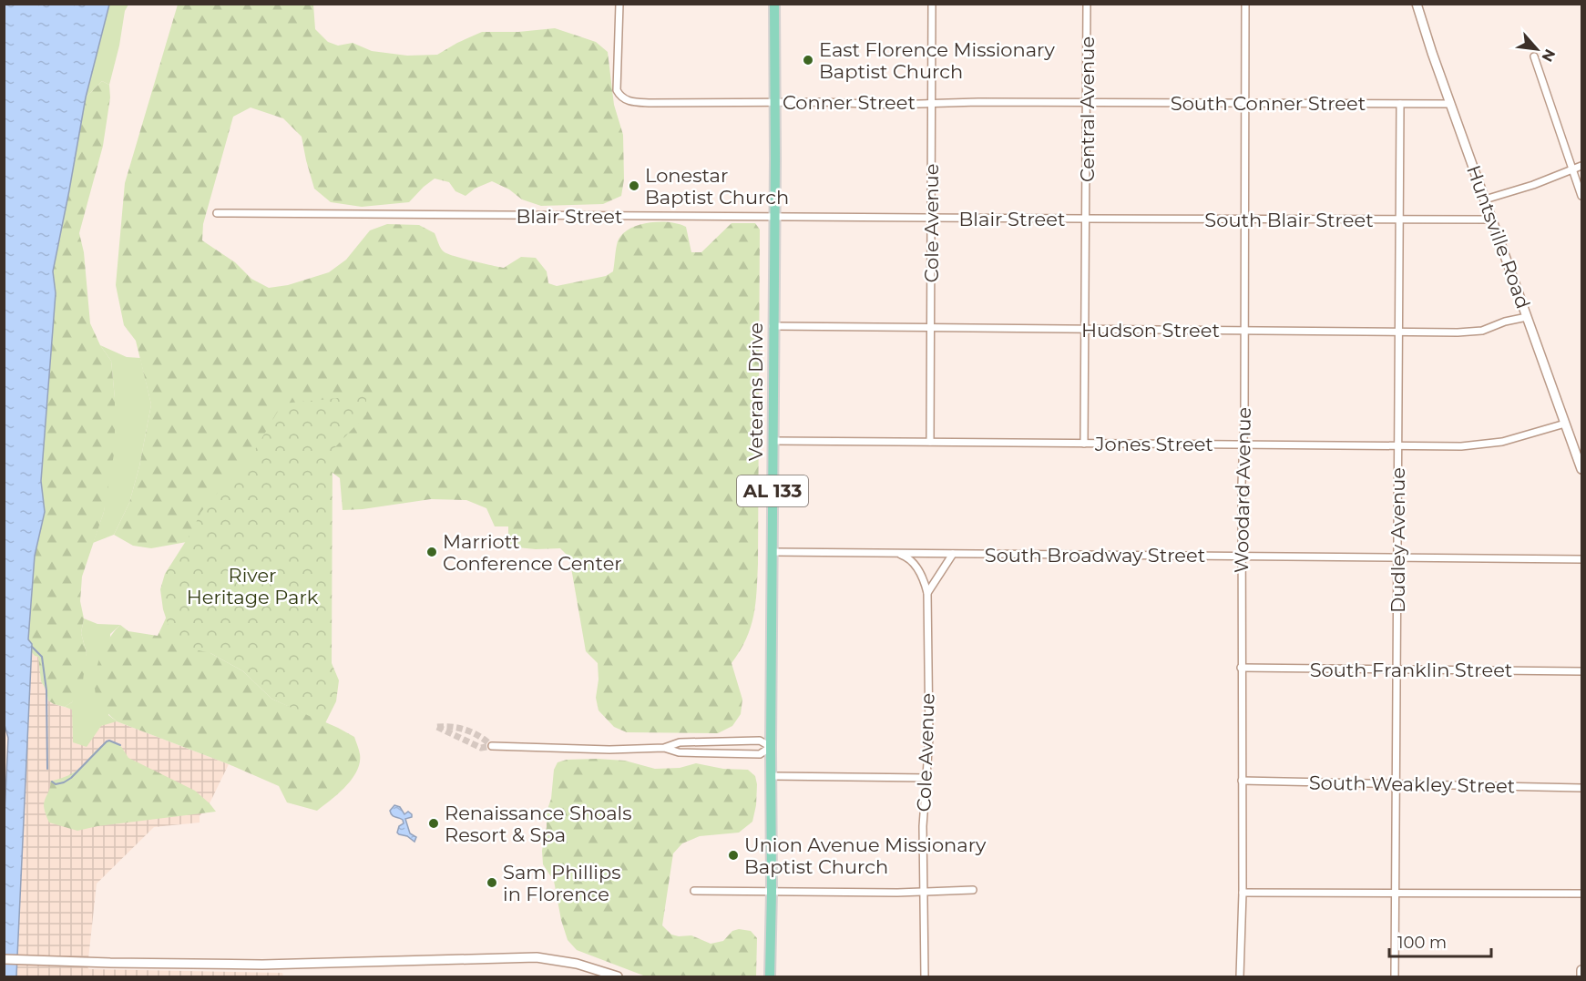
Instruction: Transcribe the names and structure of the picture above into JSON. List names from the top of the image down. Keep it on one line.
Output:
{"streets":{"main road":["Huntsville Road","Veterans Drive","AL 133"],"street":["Conner Street","South Conner Street","Central Avenue","Blair Street","South Blair Street","Cole Avenue","Hudson Street","Jones Street","Woodard Avenue","Dudley Avenue","South Broadway Street","South Franklin Street","South Weakley Street"]},"crossings":[["Conner Street","South Conner Street"],["Conner Street","Central Avenue"],["Conner Street","Cole Avenue"],["Conner Street","Veterans Drive"],["South Conner Street","Central Avenue"],["South Conner Street","Huntsville Road"],["South Conner Street","Woodard Avenue"],["South Conner Street","Dudley Avenue"],["Central Avenue","Blair Street"],["Central Avenue","South Blair Street"],["Central Avenue","Hudson Street"],["Central Avenue","Jones Street"],["Blair Street","South Blair Street"],["Blair Street","Cole Avenue"],["Blair Street","Veterans Drive"],["South Blair Street","Huntsville Road"],["South Blair Street","Woodard Avenue"],["South Blair Street","Dudley Avenue"],["Cole Avenue","Hudson Street"],["Cole Avenue","Jones Street"],["Cole Avenue","South Broadway Street"],["Huntsville Road","Hudson Street"],["Huntsville Road","Jones Street"],["Hudson Street","Veterans Drive"],["Hudson Street","Woodard Avenue"],["Hudson Street","Dudley Avenue"],["Veterans Drive","Jones Street"],["Veterans Drive","South Broadway Street"],["Jones Street","Woodard Avenue"],["Jones Street","Dudley Avenue"],["Woodard Avenue","South Broadway Street"],["Woodard Avenue","South Franklin Street"],["Woodard Avenue","South Weakley Street"],["Dudley Avenue","South Broadway Street"],["Dudley Avenue","South Franklin Street"],["Dudley Avenue","South Weakley Street"]],"parks":["River Heritage Park"],"places":["East Florence Missionary Baptist Church","Lonestar Baptist Church","Marriott Conference Center","Renaissance Shoals Resort & Spa","Union Avenue Missionary Baptist Church","Sam Phillips in Florence"],"scale_bar":"100 m","north":"bottom right"}
